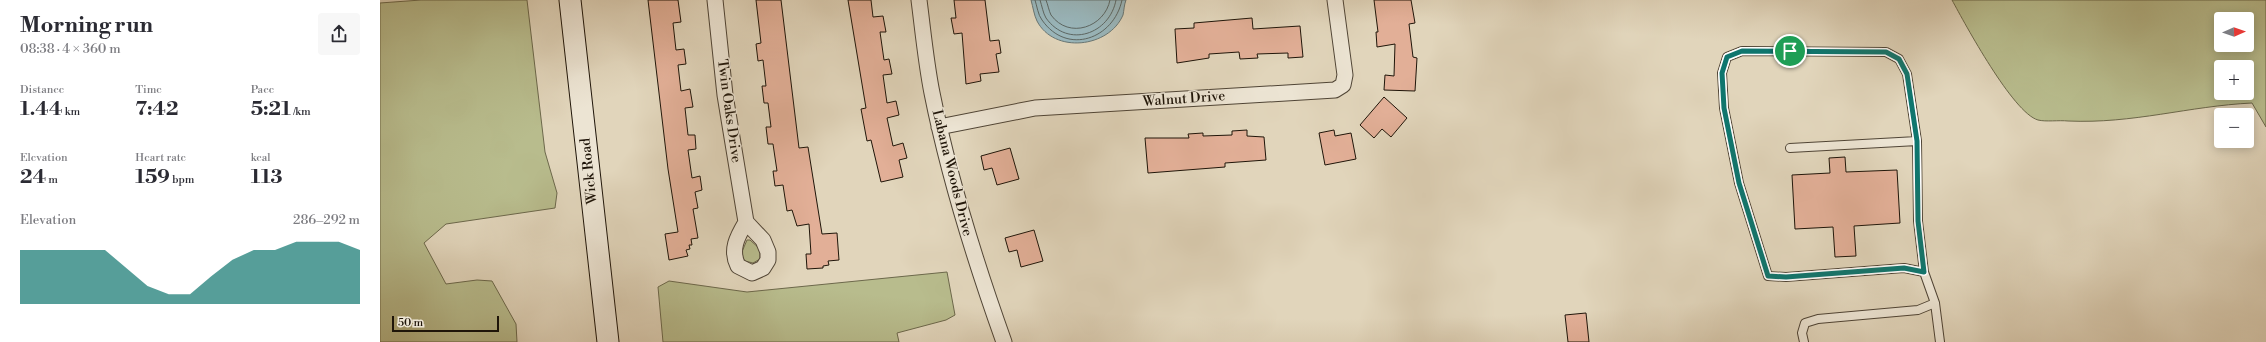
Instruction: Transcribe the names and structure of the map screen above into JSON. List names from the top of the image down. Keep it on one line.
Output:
{"streets":{"street":["Walnut Drive","Twin Oaks Drive","Wick Road","Labana Woods Drive"]},"crossings":[["Walnut Drive","Labana Woods Drive"]],"scale_bar":"50 m","north":"right","page":{"heading":["Morning run","08:38 · 4 × 360 m"],"map_buttons":["+","−"],"stats":[["Distance","1.44 km"],["Time","7:42"],["Pace","5:21 /km"],["Elevation","24 m"],["Heart rate","159 bpm"],["kcal","113"]],"chart":["Elevation","286–292 m"],"scale":"50 m"}}
